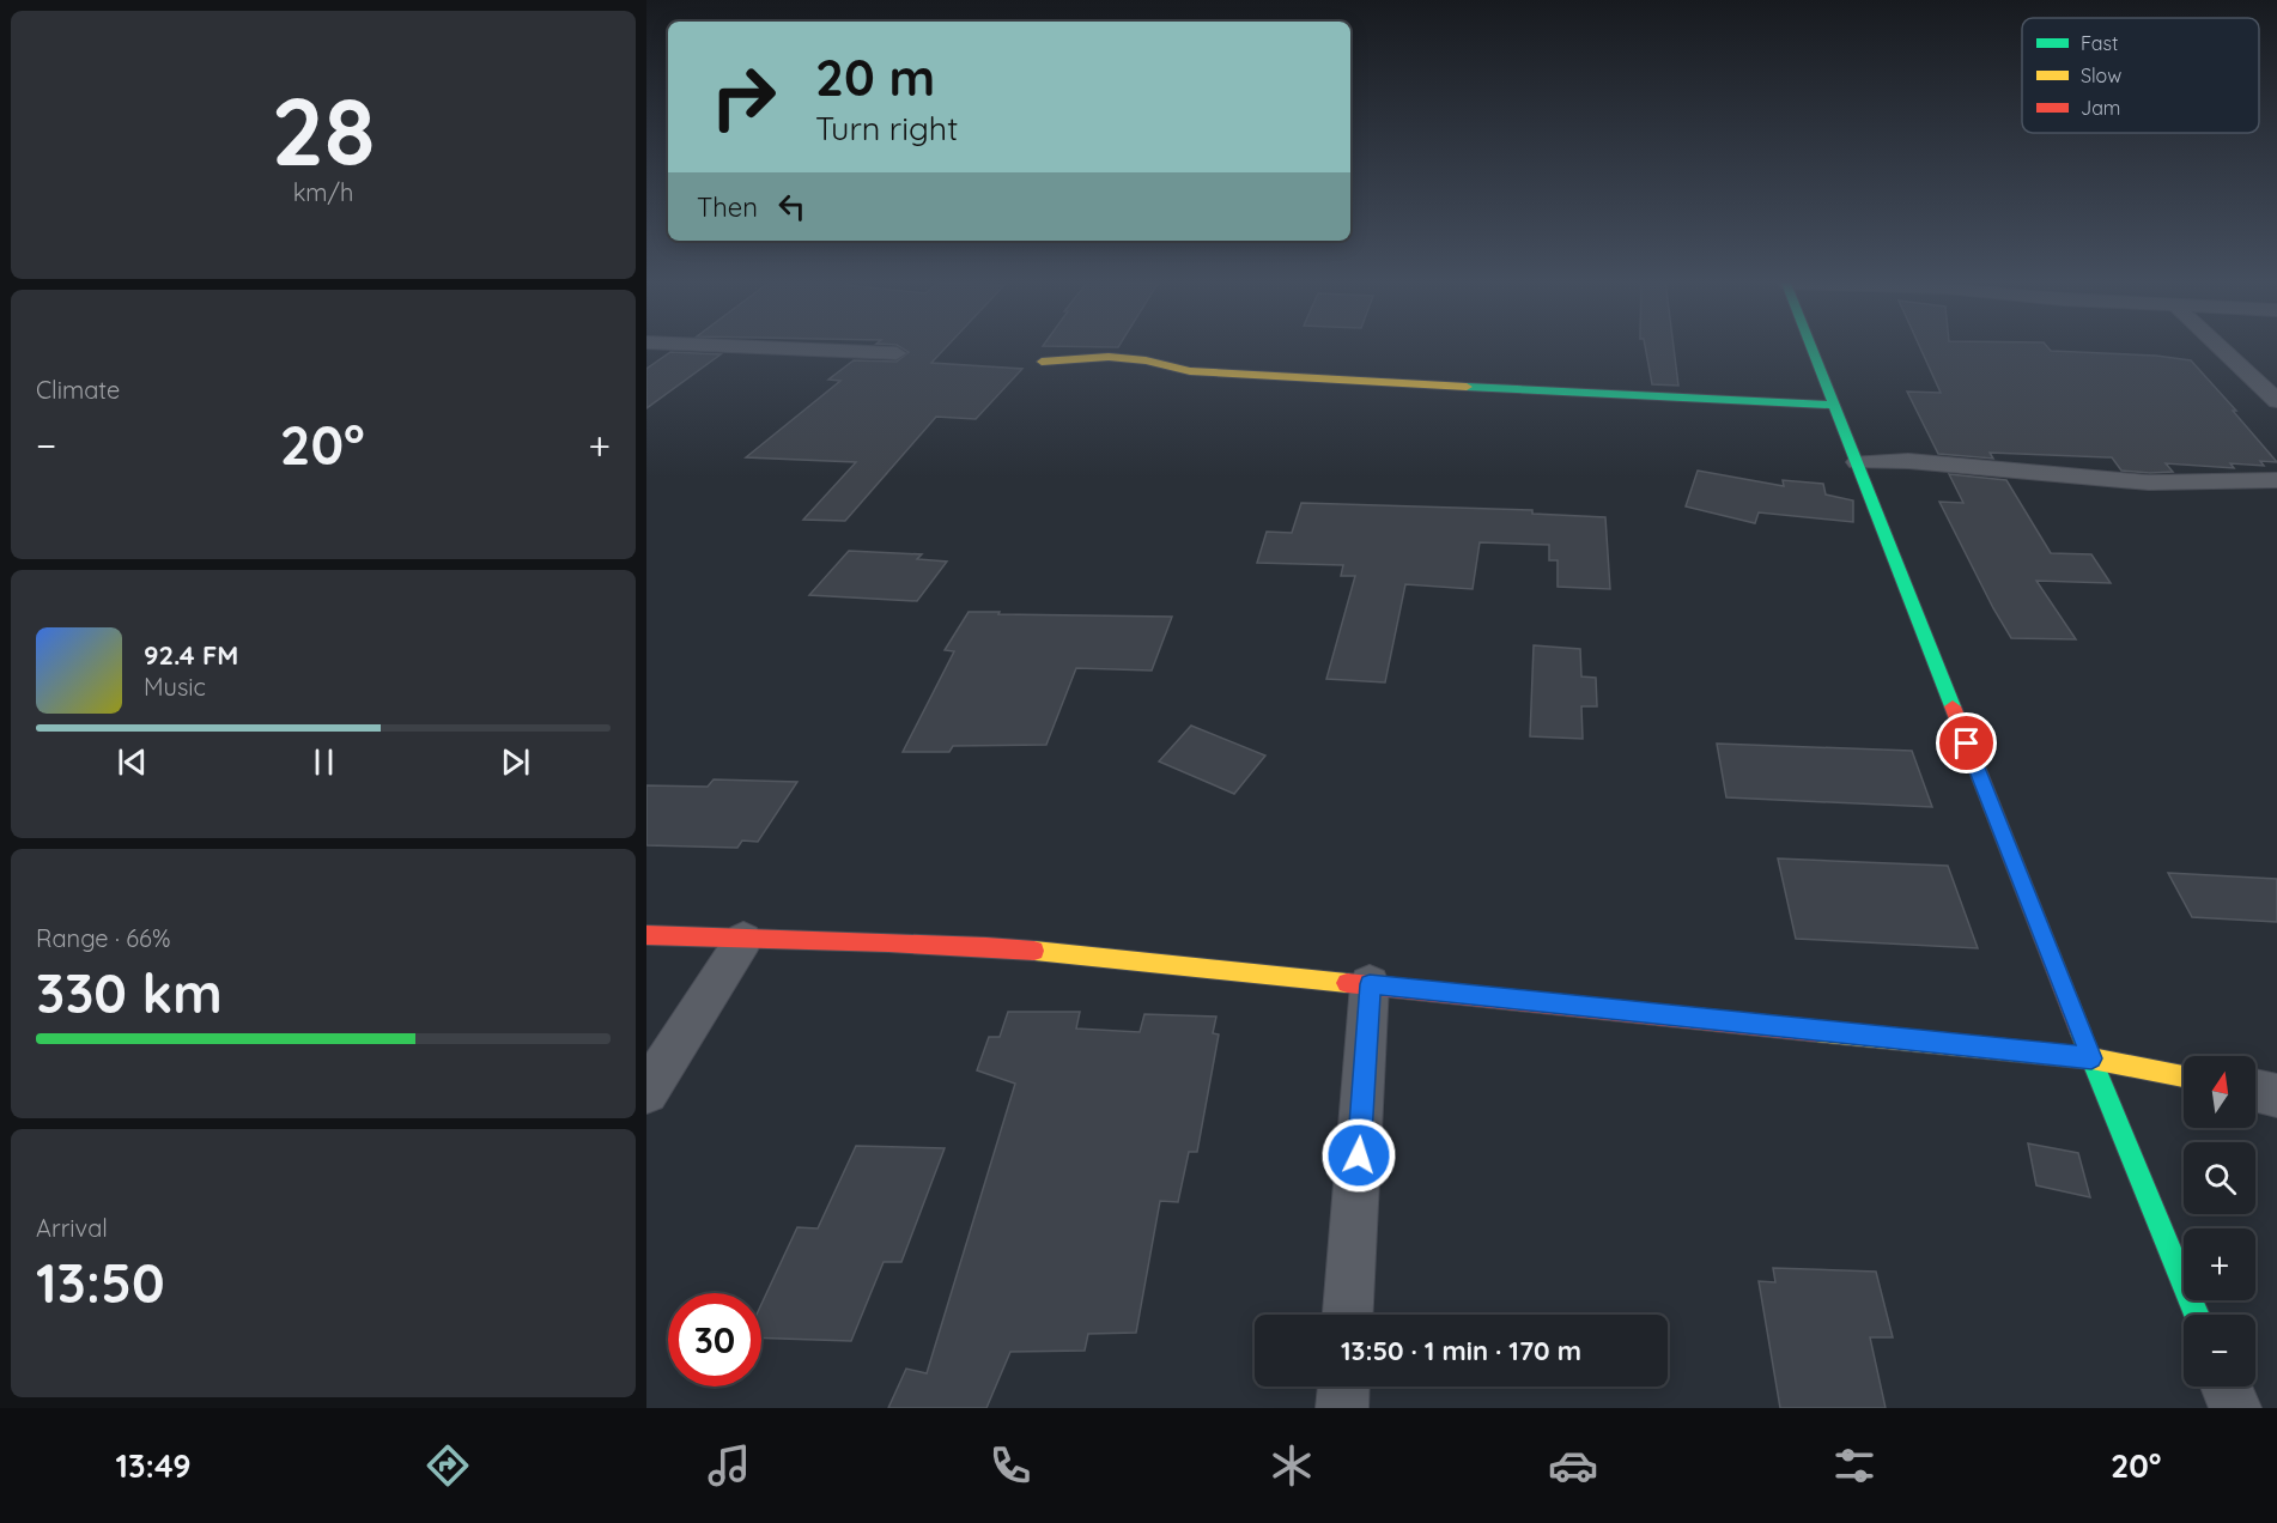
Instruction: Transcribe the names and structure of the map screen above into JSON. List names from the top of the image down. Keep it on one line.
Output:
{"legend":["Fast","Slow","Jam"],"north":"top","page":{"tile":[["28","km/h"],"Climate",["Range · 66%","330 km"],["Arrival","13:50"]],"turn":["20 m","Turn right"],"then":"Then","heat":["−","20°","+"],"song":["92.4 FM","Music"],"map_buttons":["+","−"],"limit":"30","trip":"13:50 · 1 min · 170 m","tabs":["13:49","20°"]}}
